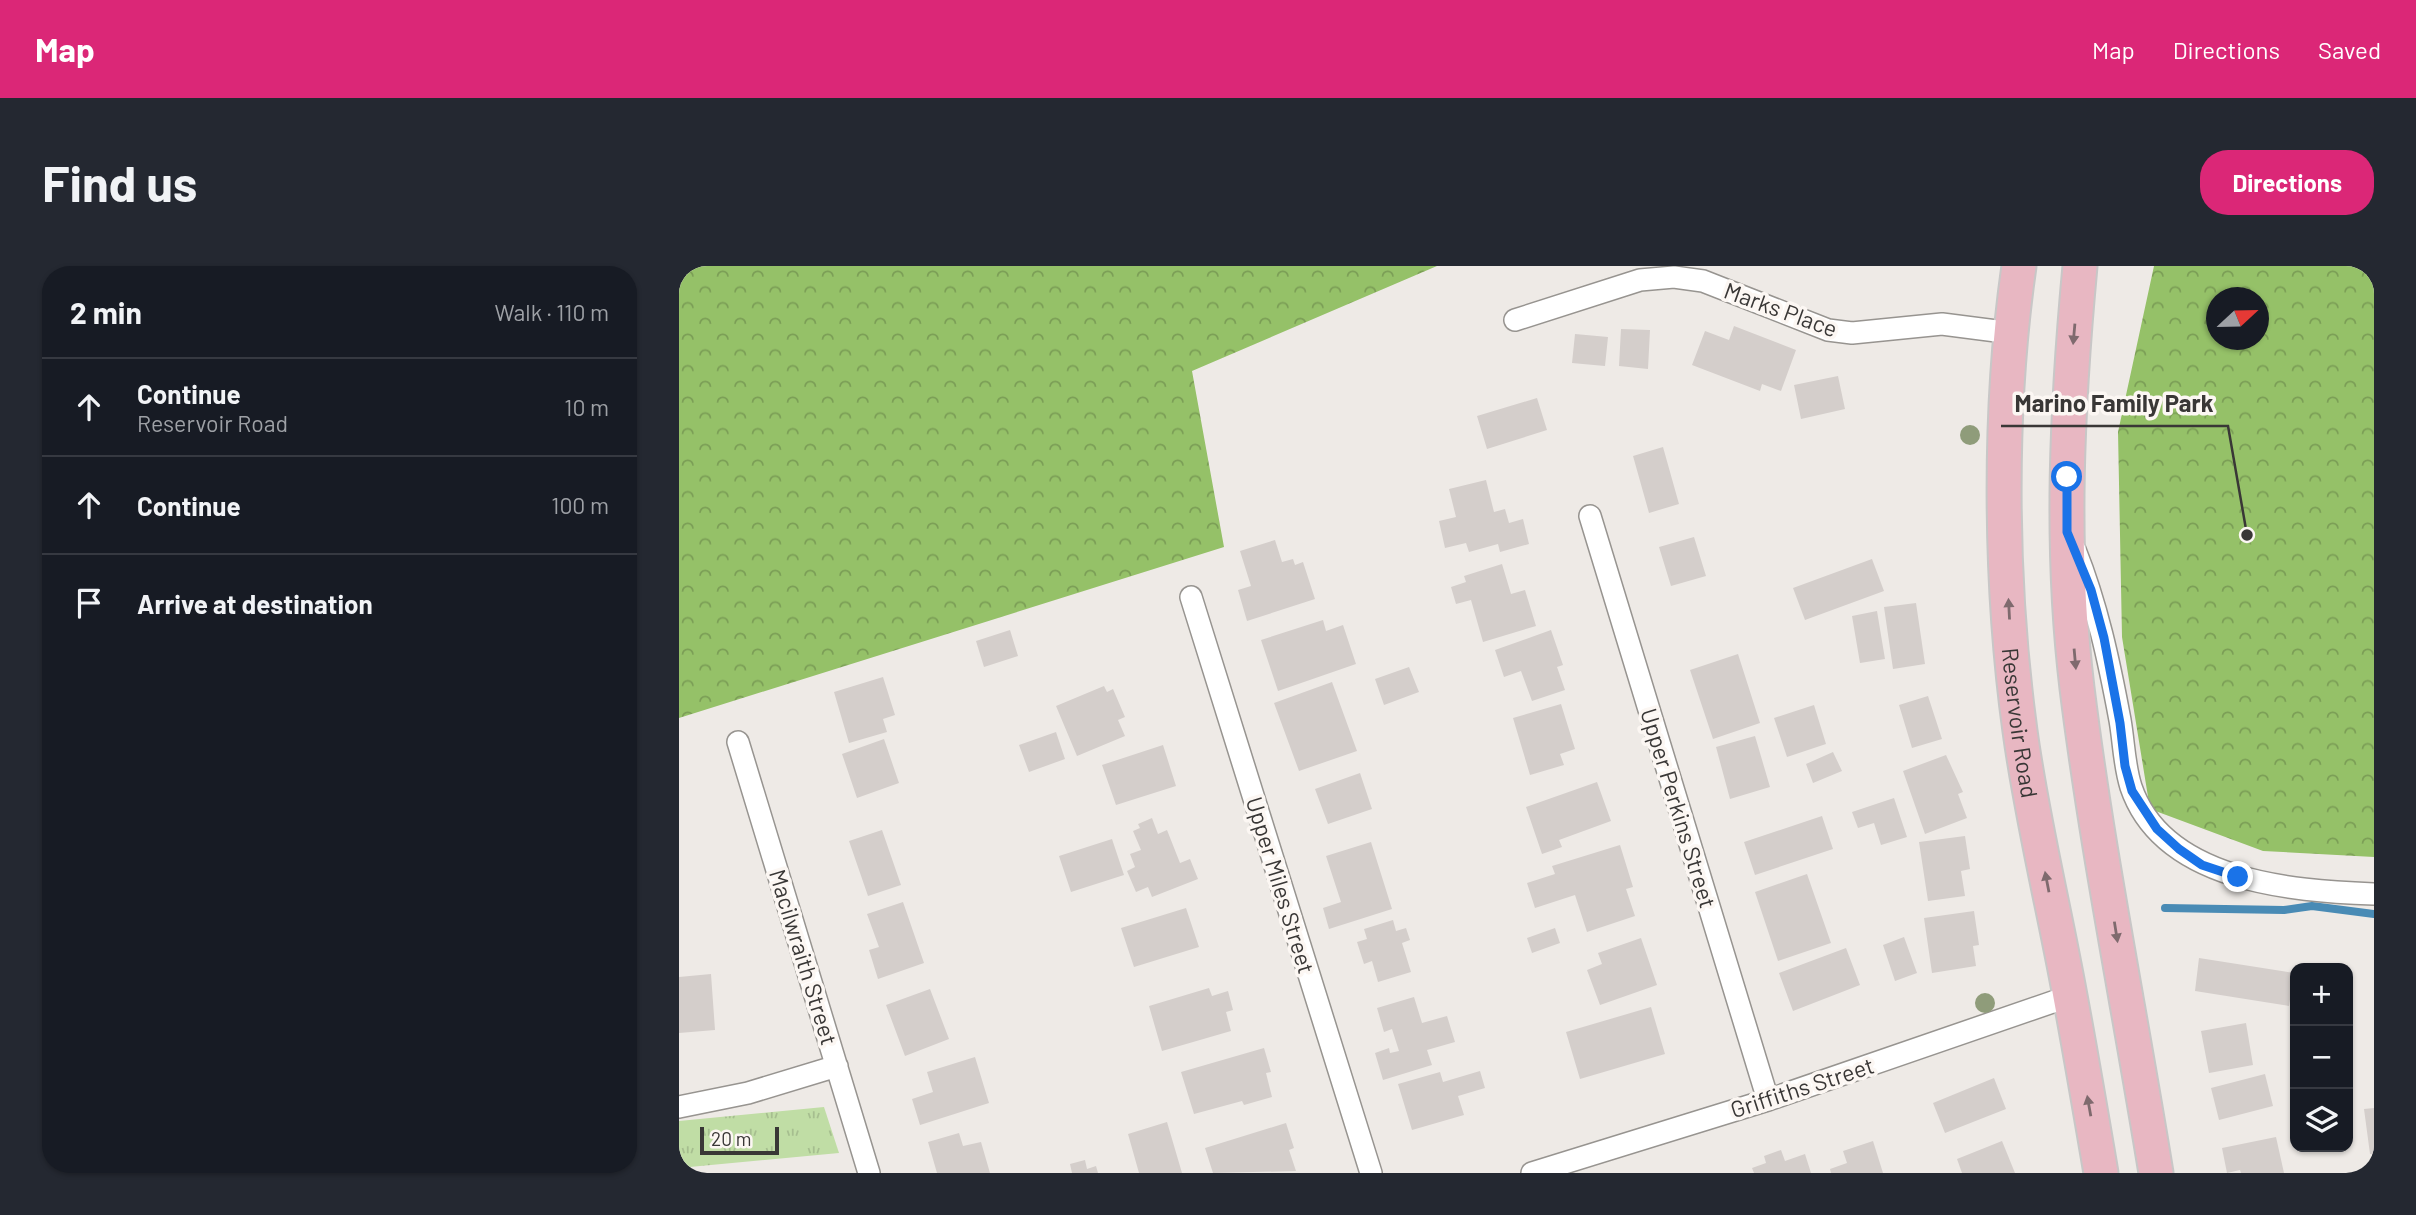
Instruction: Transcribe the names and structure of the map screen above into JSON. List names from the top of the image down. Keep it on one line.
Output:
{"streets":{"main road":["Reservoir Road"],"street":["Marks Place","Upper Perkins Street","Upper Miles Street","Macilwraith Street","Griffiths Street"]},"crossings":[["Marks Place","Reservoir Road"],["Reservoir Road","Griffiths Street"],["Upper Perkins Street","Griffiths Street"]],"places":["Marino Family Park"],"scale_bar":"20 m","north":"right","page":{"header":"Map","nav":["Map","Directions","Saved"],"buttons":"Directions","title":"Find us","heading":["2 min","Walk · 110 m"],"list":[["Continue","Reservoir Road","10 m"],["Continue","100 m"],"Arrive at destination"],"map_buttons":["+","−"],"scale":"20 m"}}
